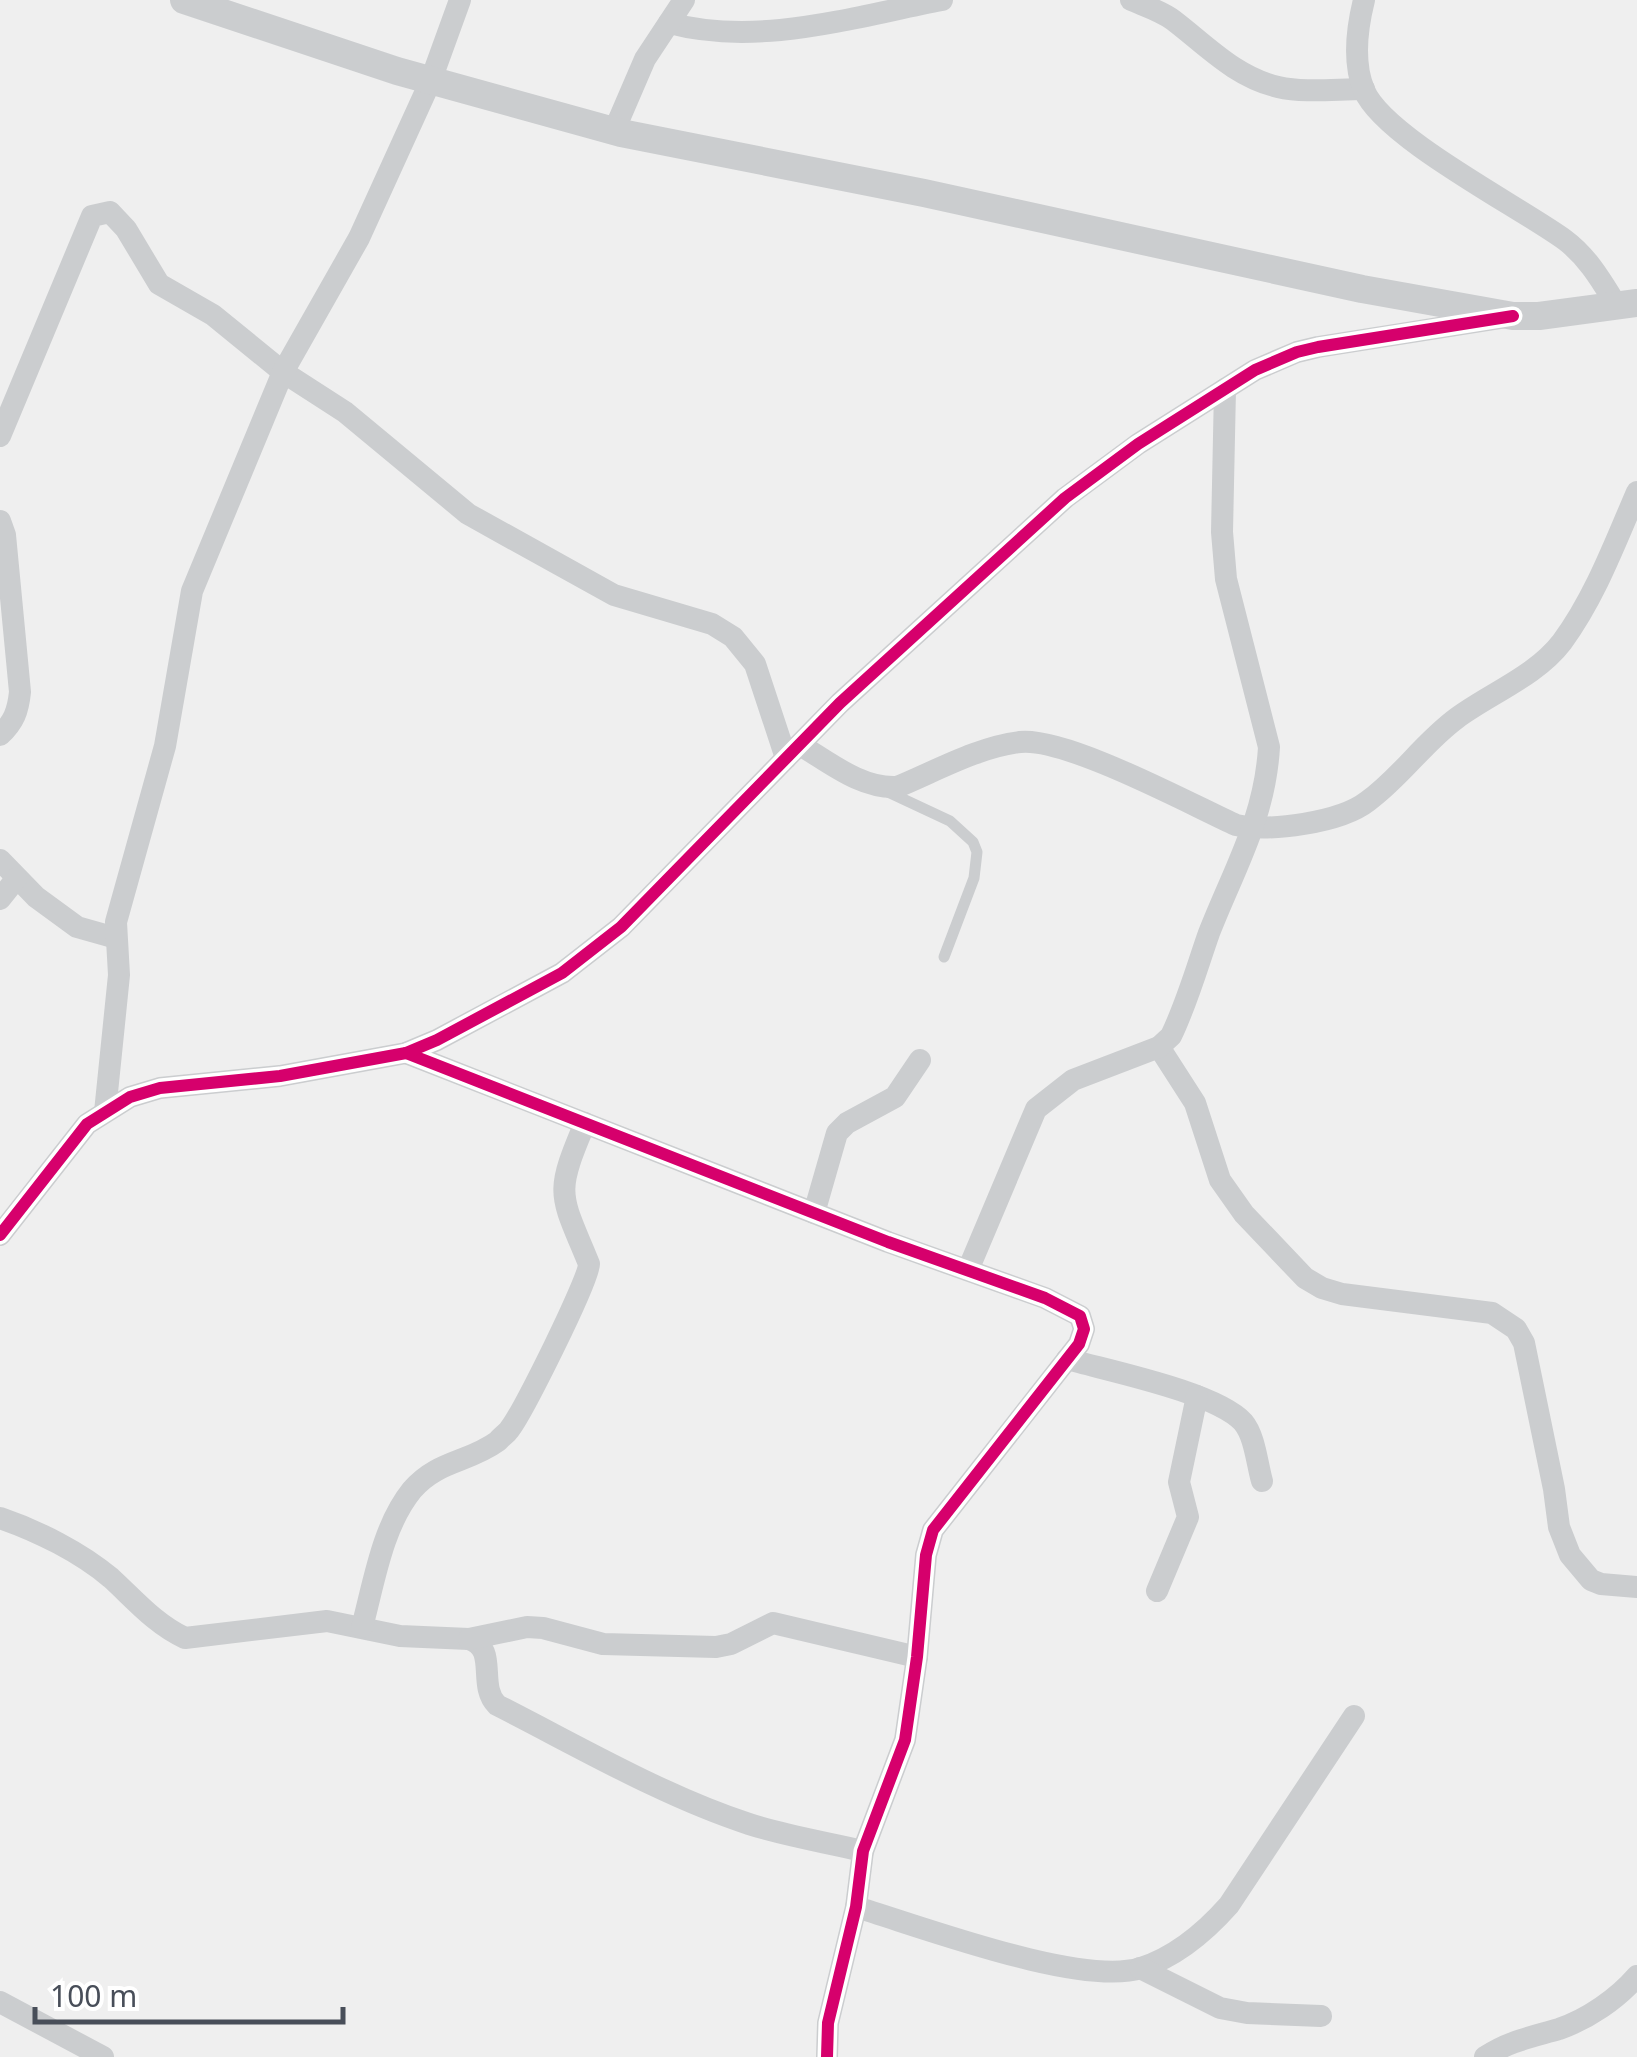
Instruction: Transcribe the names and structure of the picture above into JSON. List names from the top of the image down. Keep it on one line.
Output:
{"scale_bar":"100 m"}
